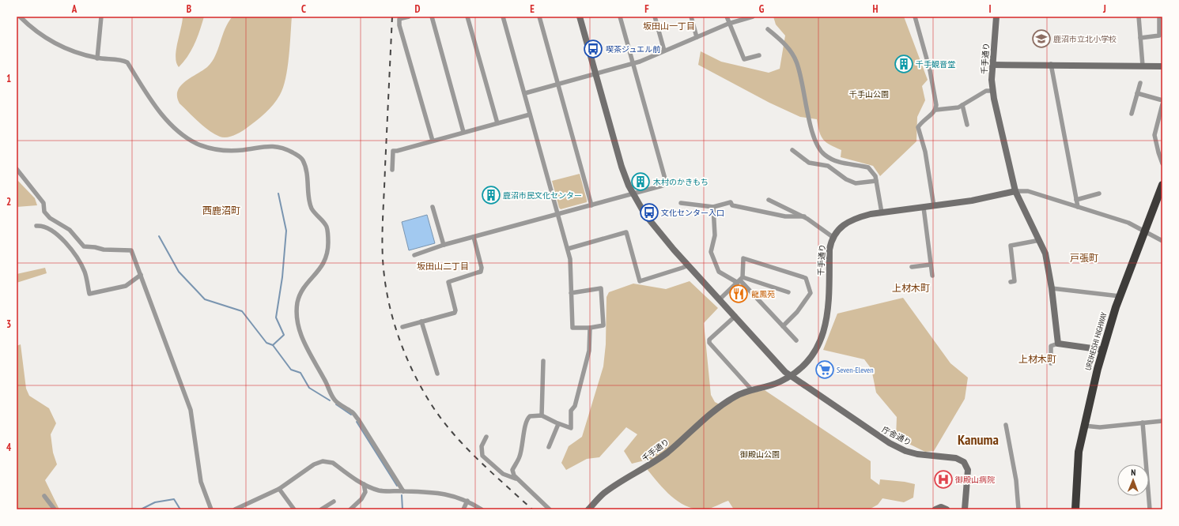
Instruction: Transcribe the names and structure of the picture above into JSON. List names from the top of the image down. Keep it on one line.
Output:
{"streets":{"highway":["UREIHEISHI HIGHWAY"],"street":["千手通り","庁舎通り"]},"crossings":[["千手通り","庁舎通り"]],"districts":["坂田山一丁目","西鹿沼町","戸張町","坂田山二丁目","上材木町","上材木町","Kanuma"],"parks":["千手山公園","御殿山公園"],"places":{"school or university":["鹿沼市立北小学校"],"bus stop":["喫茶ジュエル前","文化センター入口"],"building":["千手観音堂","木村のかきもち","鹿沼市民文化センター"],"restaurant":["龍鳳苑"],"supermarket":["Seven-Eleven"],"hospital":["御殿山病院"]},"north":"top","grid":{"columns":["A","B","C","D","E","F","G","H","I","J"],"rows":["1","2","3","4"]}}
